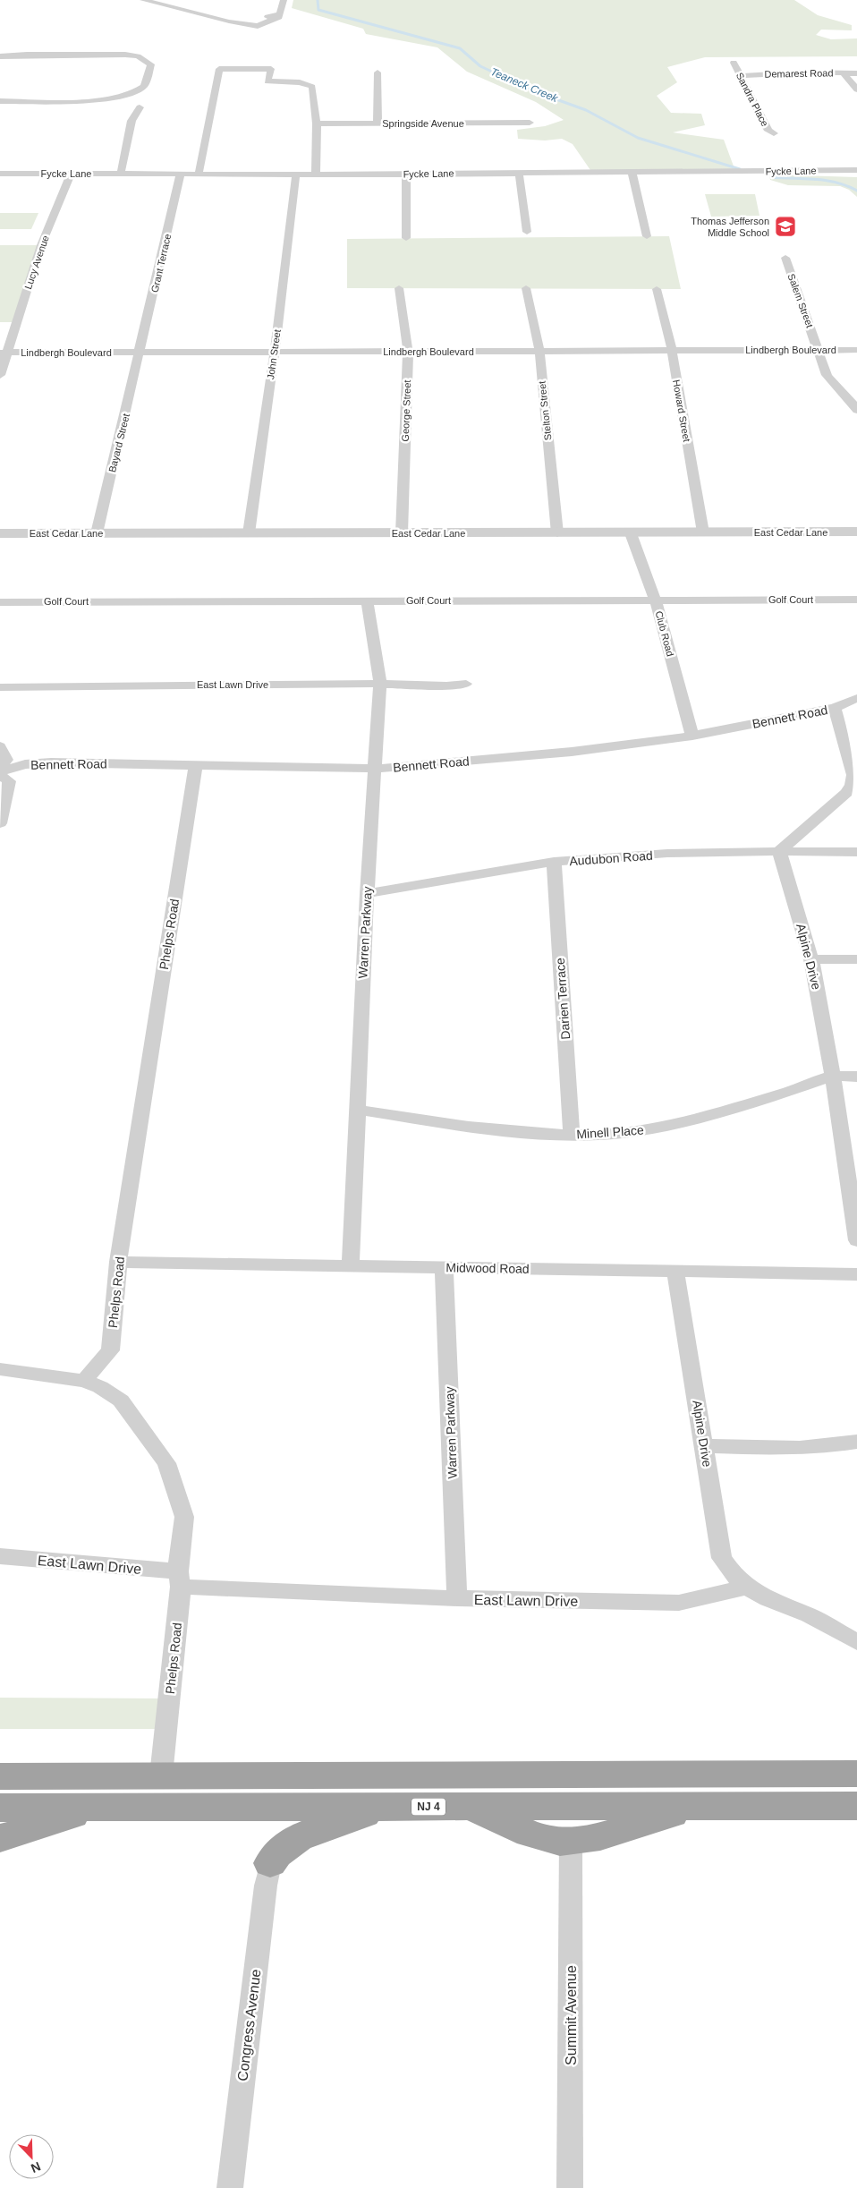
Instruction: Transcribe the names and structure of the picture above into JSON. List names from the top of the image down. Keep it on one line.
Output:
{"streets":{"highway":["NJ 4"],"street":["Demarest Road","Sandra Place","Springside Avenue","Fycke Lane","Lucy Avenue","Grant Terrace","Salem Street","Lindbergh Boulevard","John Street","George Street","Stelton Street","Howard Street","Bayard Street","East Cedar Lane","Golf Court","Club Road","East Lawn Drive","Bennett Road","Audubon Road","Warren Parkway","Phelps Road","Alpine Drive","Darien Terrace","Minell Place","Midwood Road","Summit Avenue","Congress Avenue"]},"crossings":[["Demarest Road","Sandra Place"],["Fycke Lane","Lucy Avenue"],["Fycke Lane","Grant Terrace"],["Fycke Lane","John Street"],["Lucy Avenue","Lindbergh Boulevard"],["Grant Terrace","Lindbergh Boulevard"],["Grant Terrace","Bayard Street"],["Salem Street","Lindbergh Boulevard"],["Lindbergh Boulevard","John Street"],["Lindbergh Boulevard","George Street"],["Lindbergh Boulevard","Stelton Street"],["Lindbergh Boulevard","Howard Street"],["Lindbergh Boulevard","Bayard Street"],["John Street","East Cedar Lane"],["George Street","East Cedar Lane"],["Stelton Street","East Cedar Lane"],["Howard Street","East Cedar Lane"],["Bayard Street","East Cedar Lane"],["East Cedar Lane","Club Road"],["Golf Court","Club Road"],["Golf Court","Warren Parkway"],["Club Road","Bennett Road"],["East Lawn Drive","Warren Parkway"],["East Lawn Drive","Phelps Road"],["East Lawn Drive","Alpine Drive"],["Bennett Road","Warren Parkway"],["Bennett Road","Phelps Road"],["Audubon Road","Warren Parkway"],["Audubon Road","Alpine Drive"],["Audubon Road","Darien Terrace"],["Warren Parkway","Minell Place"],["Warren Parkway","Midwood Road"],["Phelps Road","Midwood Road"],["Alpine Drive","Minell Place"],["Alpine Drive","Midwood Road"],["Darien Terrace","Minell Place"]],"water":["Teaneck Creek"],"places":{"school or university":["Thomas Jefferson Middle School"]},"north":"bottom right"}
